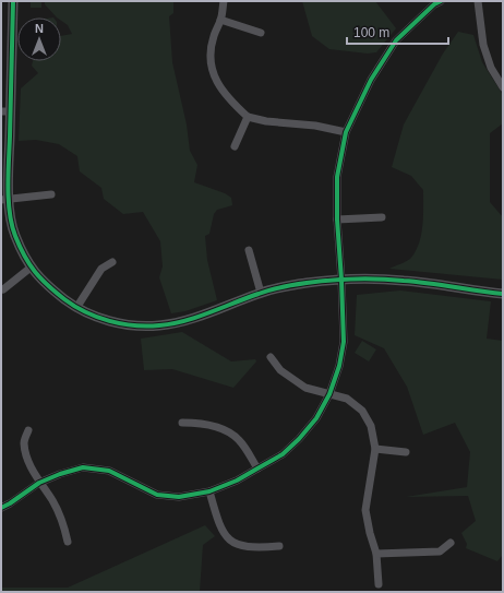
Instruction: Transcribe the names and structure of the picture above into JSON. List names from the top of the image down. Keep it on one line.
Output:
{"scale_bar":"100 m","north":"top"}
